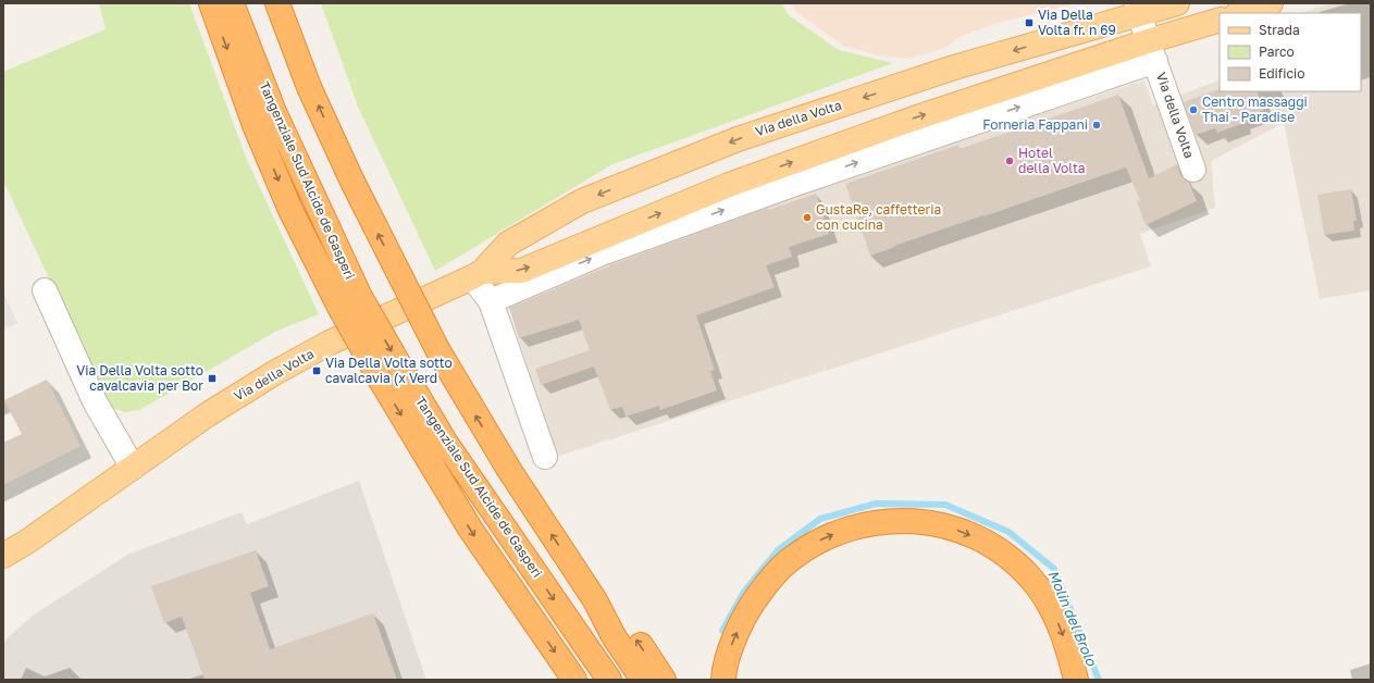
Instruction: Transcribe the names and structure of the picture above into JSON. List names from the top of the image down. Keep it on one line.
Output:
{"streets":{"highway":["Tangenziale Sud Alcide de Gasperi"],"main road":["Via della Volta"]},"water":["Molin del Brolo"],"places":{"transit":["Via Della Volta fr. n 69","Via Della Volta sotto cavalcavia (x Verd","Via Della Volta sotto cavalcavia per Bor"],"other":["Centro massaggi Thai - Paradise","Forneria Fappani","Hotel della Volta","GustaRe, caffetteria con cucina"]},"legend":["Strada","Parco","Edificio"]}
